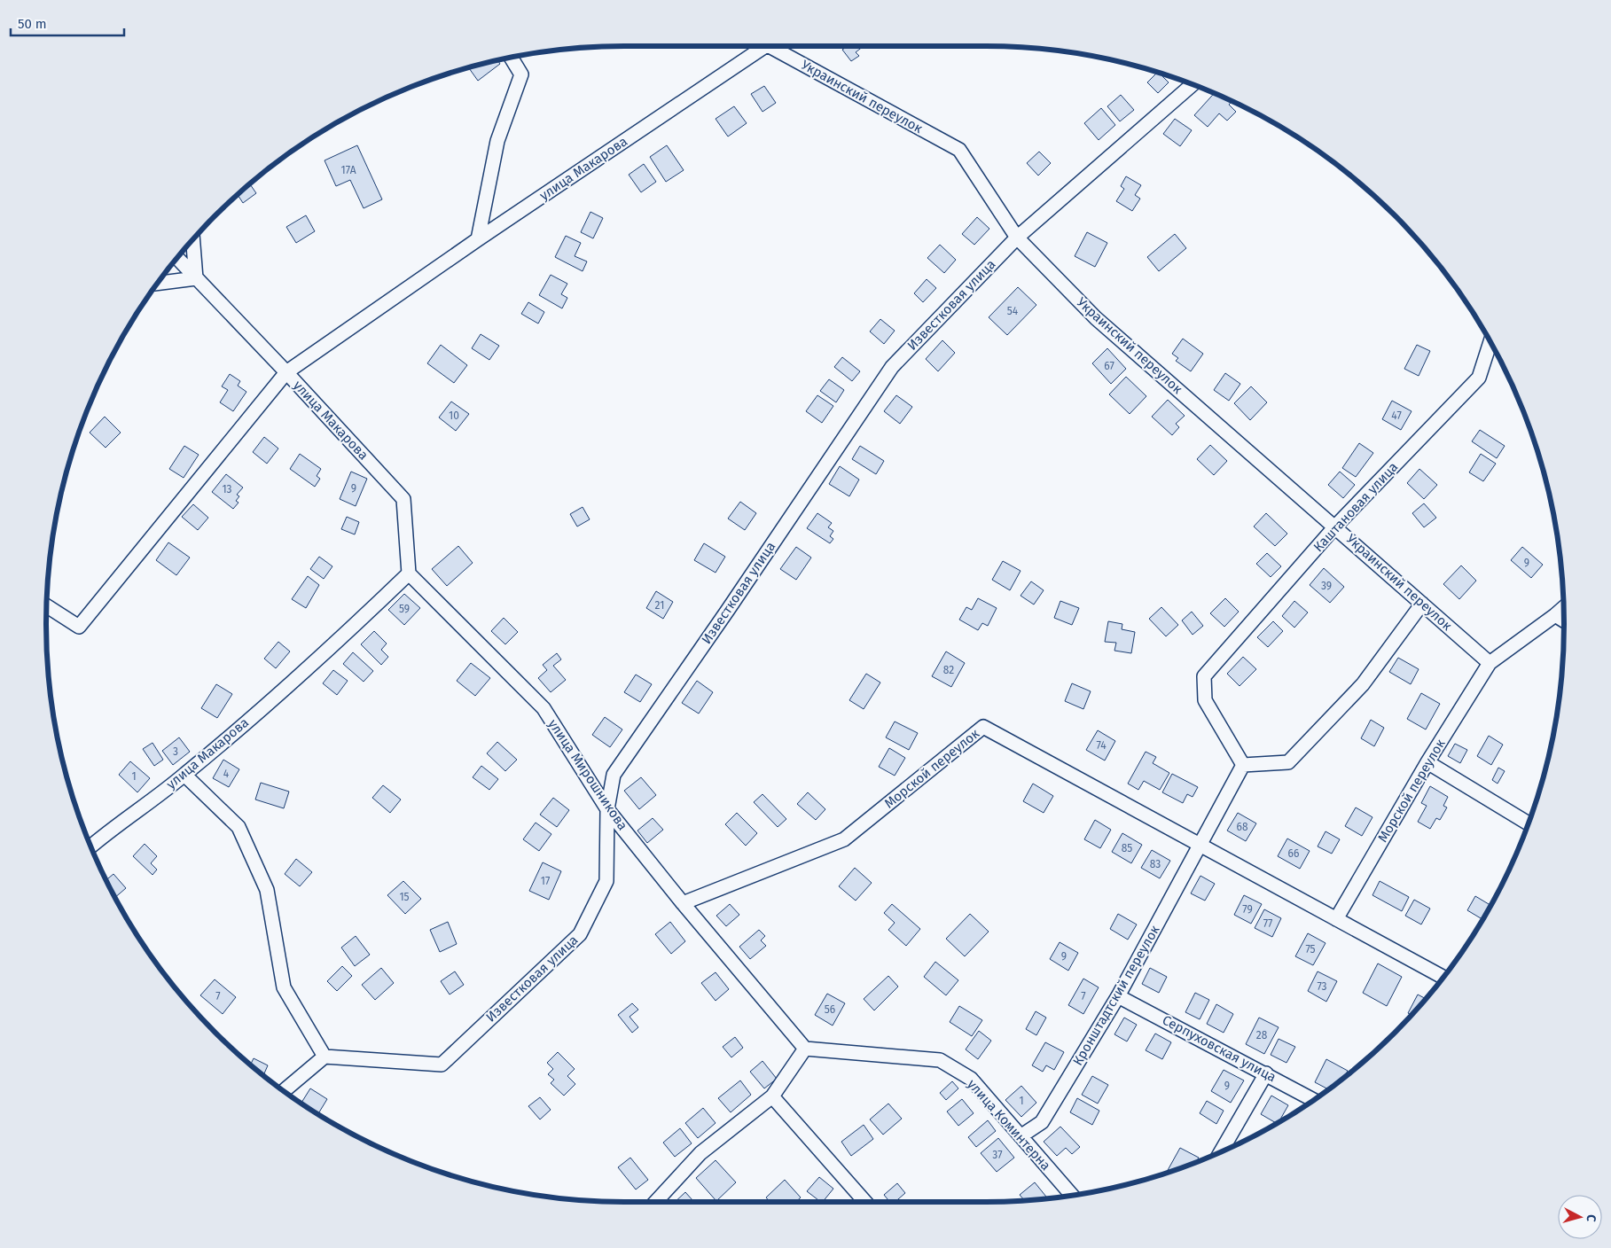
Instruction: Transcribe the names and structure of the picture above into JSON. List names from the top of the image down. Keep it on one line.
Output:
{"streets":{"street":["Украинский переулок","улица Макарова","Известковая улица","Каштановая улица","Морской переулок","улица Мирошникова","Кронштадтский переулок","Серпуховская улица","улица Коминтерна"]},"crossings":[["Украинский переулок","Известковая улица"],["Украинский переулок","Каштановая улица"],["Украинский переулок","Морской переулок"],["улица Макарова","улица Мирошникова"],["Известковая улица","улица Мирошникова"],["Морской переулок","улица Мирошникова"],["Морской переулок","Кронштадтский переулок"],["улица Мирошникова","улица Коминтерна"],["Кронштадтский переулок","Серпуховская улица"],["Кронштадтский переулок","улица Коминтерна"]],"house_numbers":["17А","54","67","10","47","9","13","9","39","21","59","82","74","3","4","1","68","85","66","83","17","15","79","77","75","9","73","7","7","56","28","9","1","37"],"scale_bar":"50 m","north":"right"}
